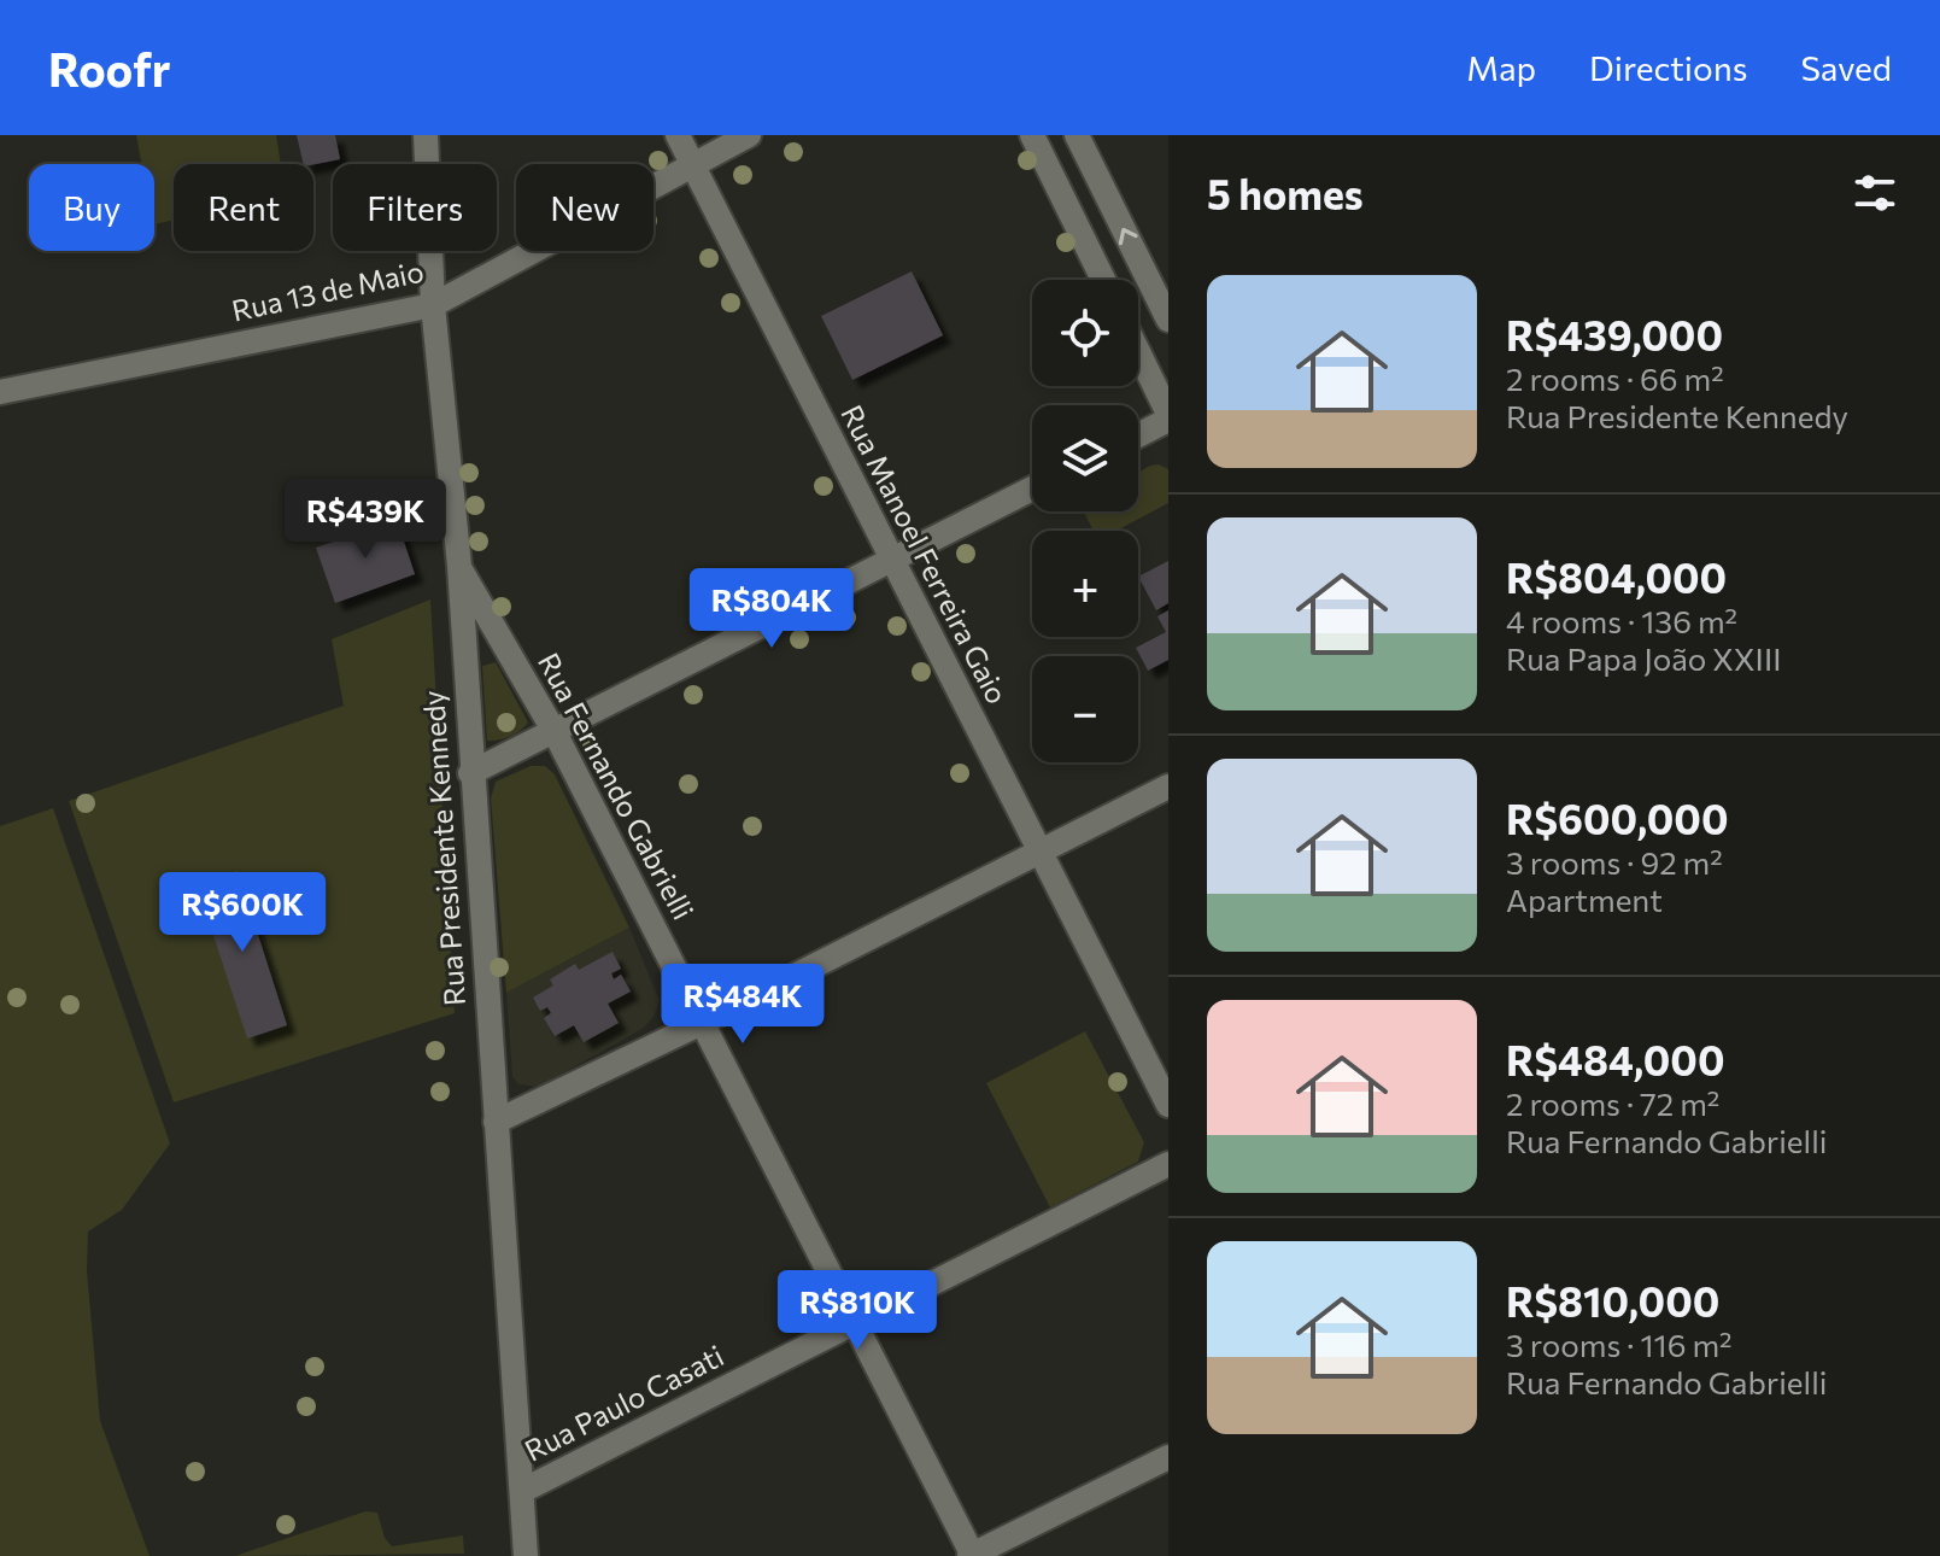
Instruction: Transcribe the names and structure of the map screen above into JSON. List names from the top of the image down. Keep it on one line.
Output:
{"streets":{"street":["Rua 13 de Maio","Rua Manoel Ferreira Gaio","Rua Fernando Gabrielli","Rua Presidente Kennedy","Rua Paulo Casati"]},"crossings":[["Rua 13 de Maio","Rua Manoel Ferreira Gaio"],["Rua 13 de Maio","Rua Presidente Kennedy"],["Rua Fernando Gabrielli","Rua Presidente Kennedy"],["Rua Fernando Gabrielli","Rua Paulo Casati"],["Rua Presidente Kennedy","Rua Paulo Casati"]],"page":{"header":"Roofr","nav":["Map","Directions","Saved"],"heading":"5 homes","chip":["Buy","Rent","Filters","New"],"list":[{"name":"R$439,000","note":"2 rooms · 66 m² · Rua Presidente Kennedy"},{"name":"R$804,000","note":"4 rooms · 136 m² · Rua Papa João XXIII"},{"name":"R$600,000","note":"3 rooms · 92 m² · Apartment"},{"name":"R$484,000","note":"2 rooms · 72 m² · Rua Fernando Gabrielli"},{"name":"R$810,000","note":"3 rooms · 116 m² · Rua Fernando Gabrielli"}],"map_buttons":["+","−"],"price":["R$439K","R$804K","R$600K","R$484K","R$810K"]}}
